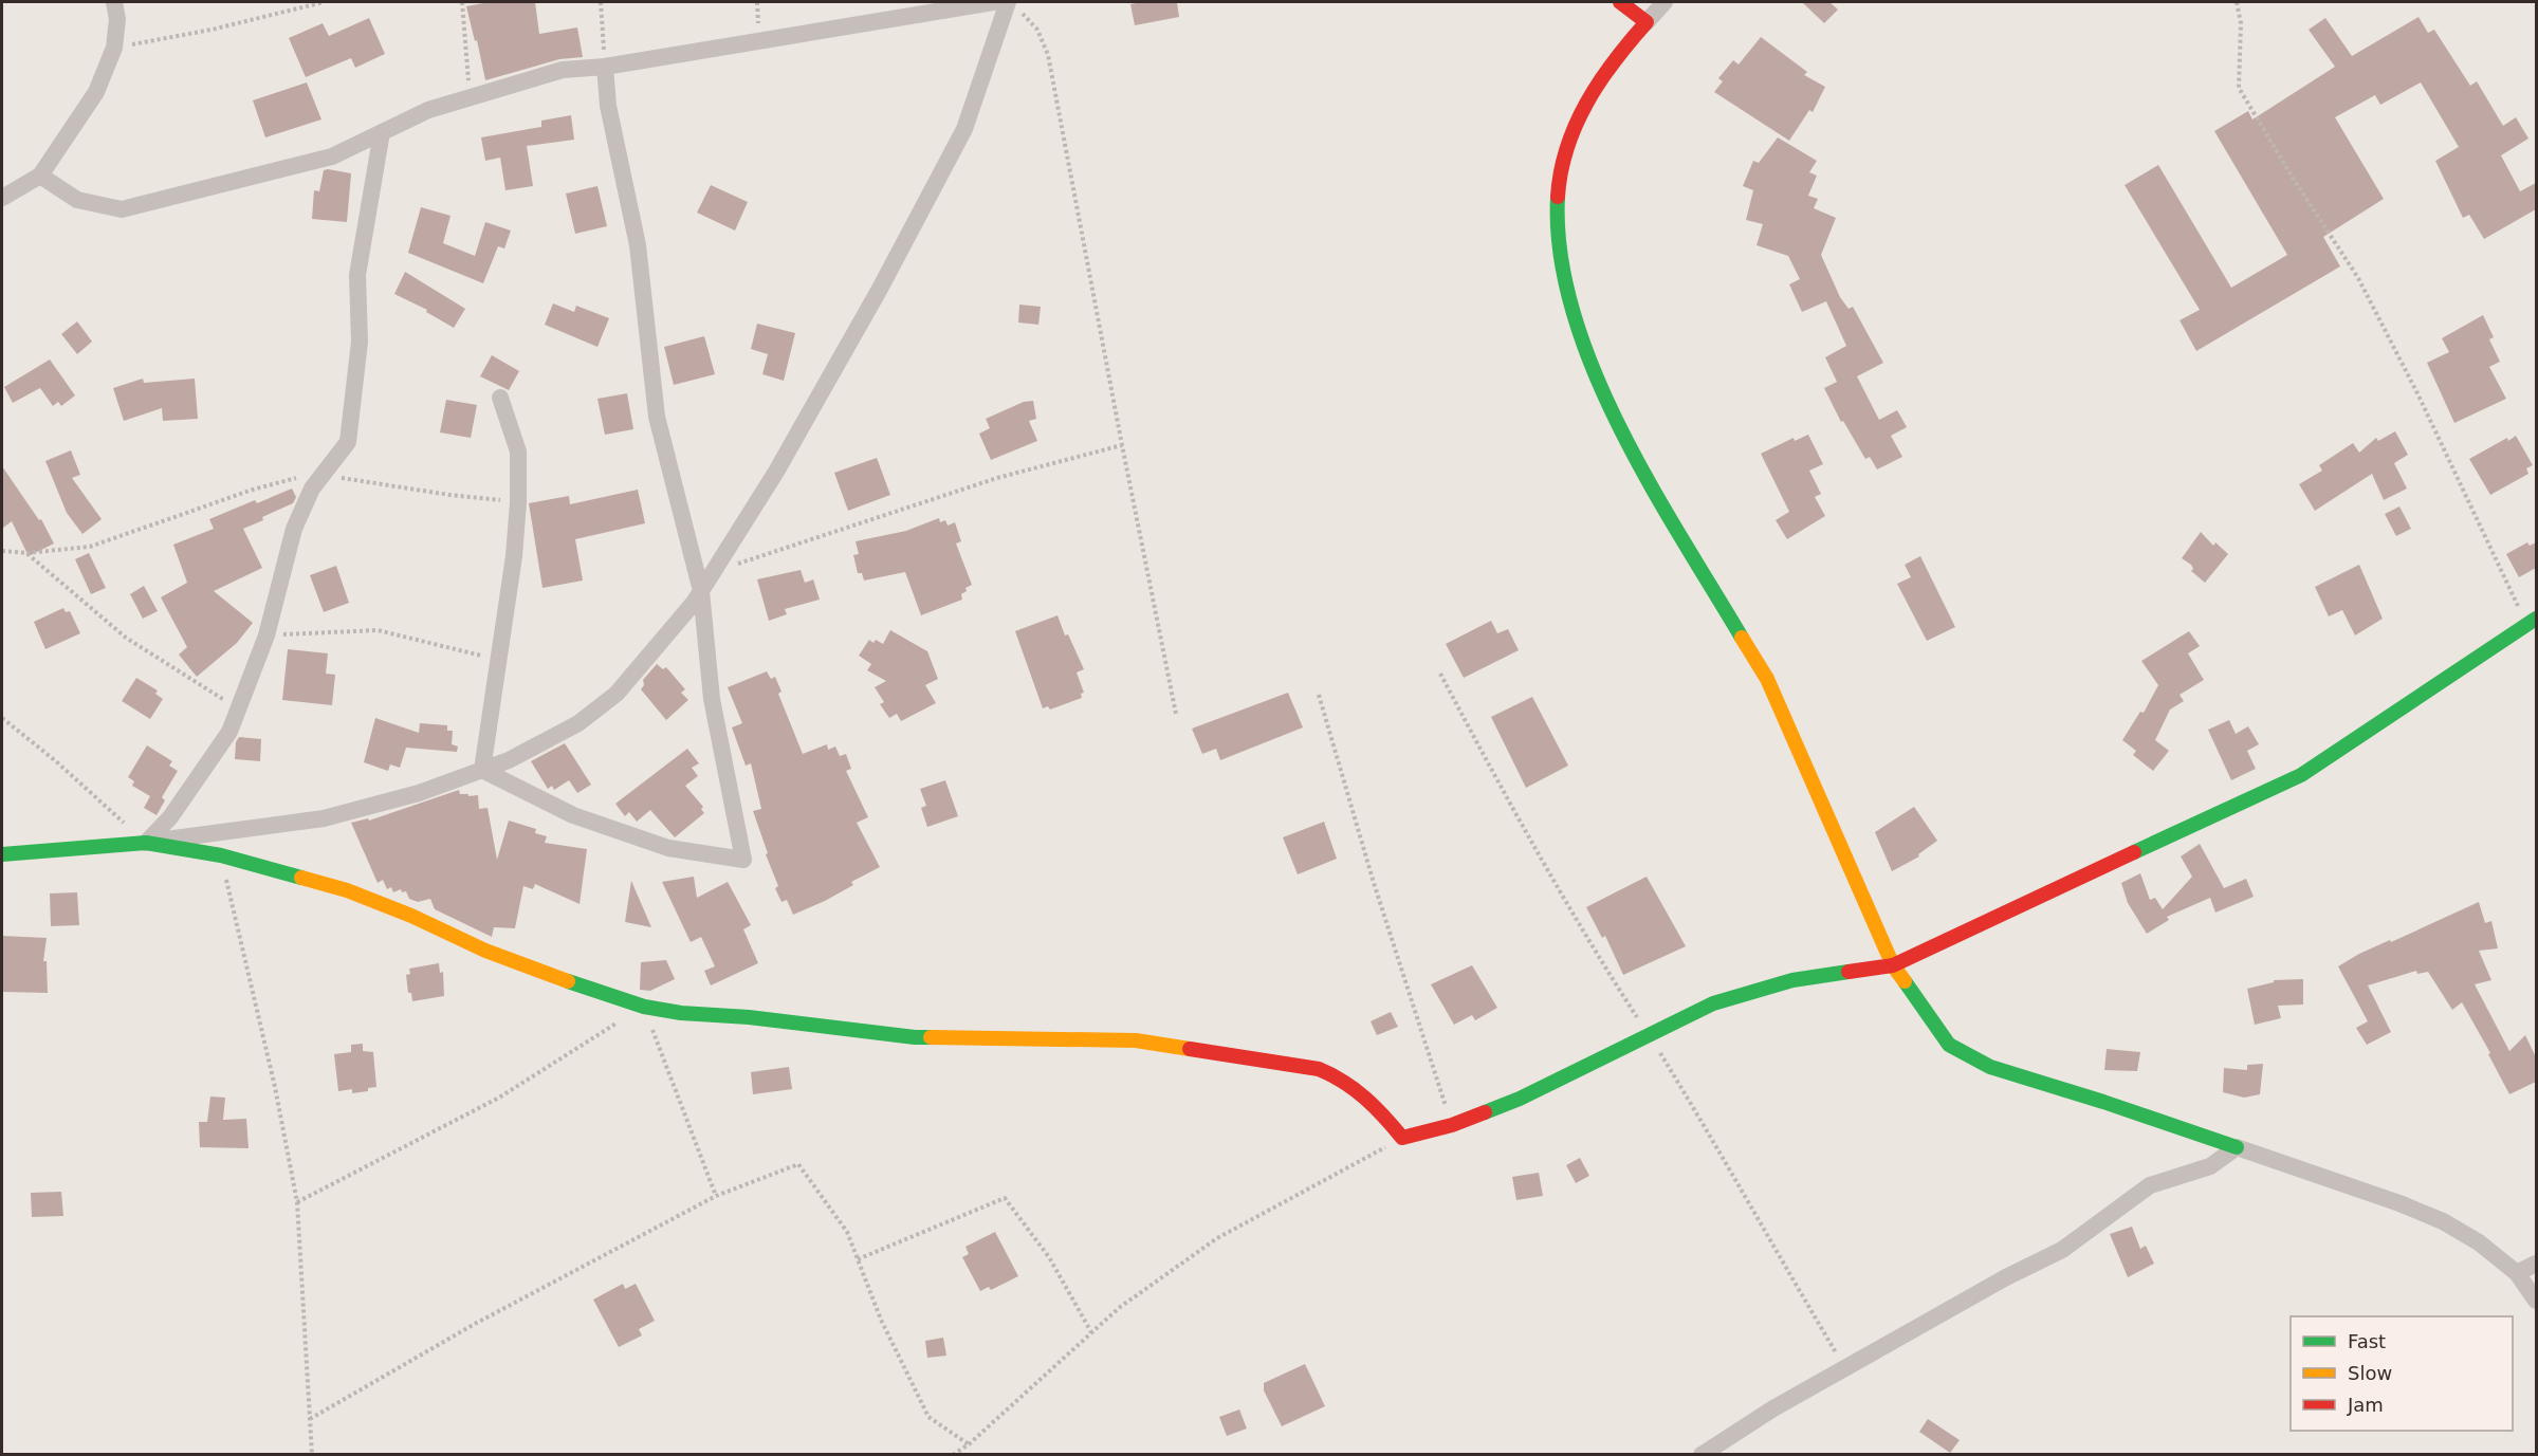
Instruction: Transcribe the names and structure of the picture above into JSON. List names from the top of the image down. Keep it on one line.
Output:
{"legend":["Fast","Slow","Jam"]}
